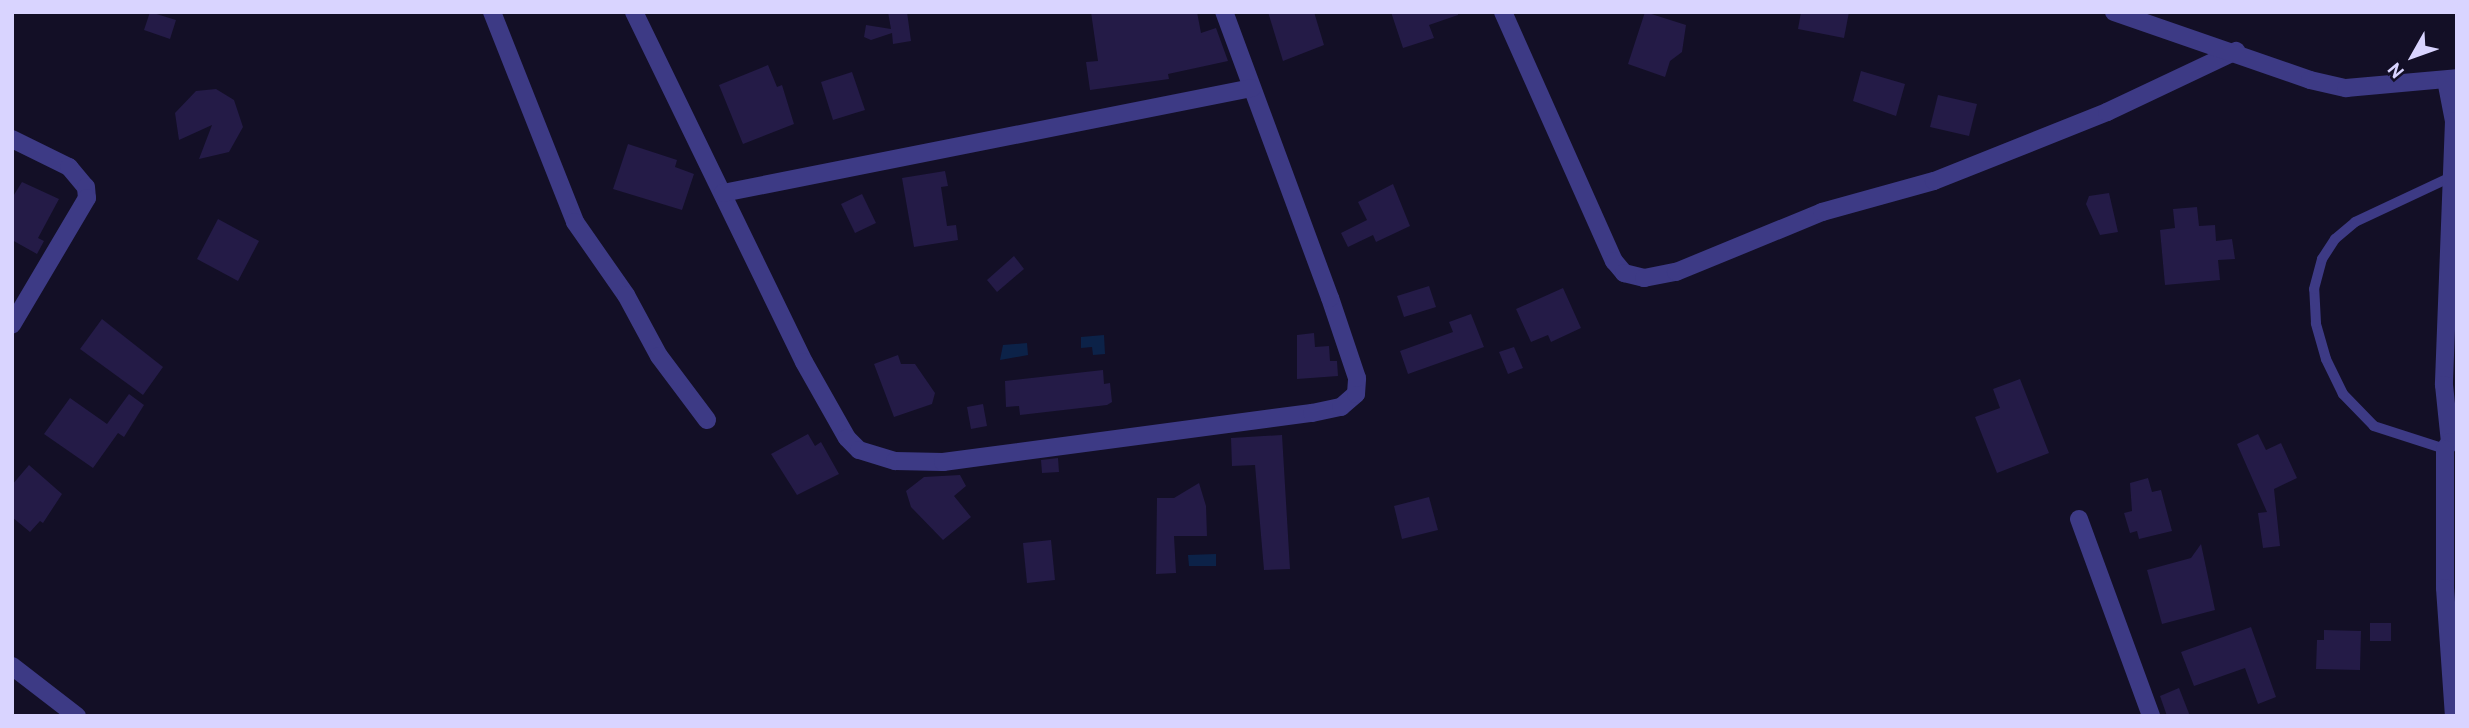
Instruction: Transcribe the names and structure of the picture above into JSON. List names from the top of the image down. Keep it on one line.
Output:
{"north":"bottom left"}
